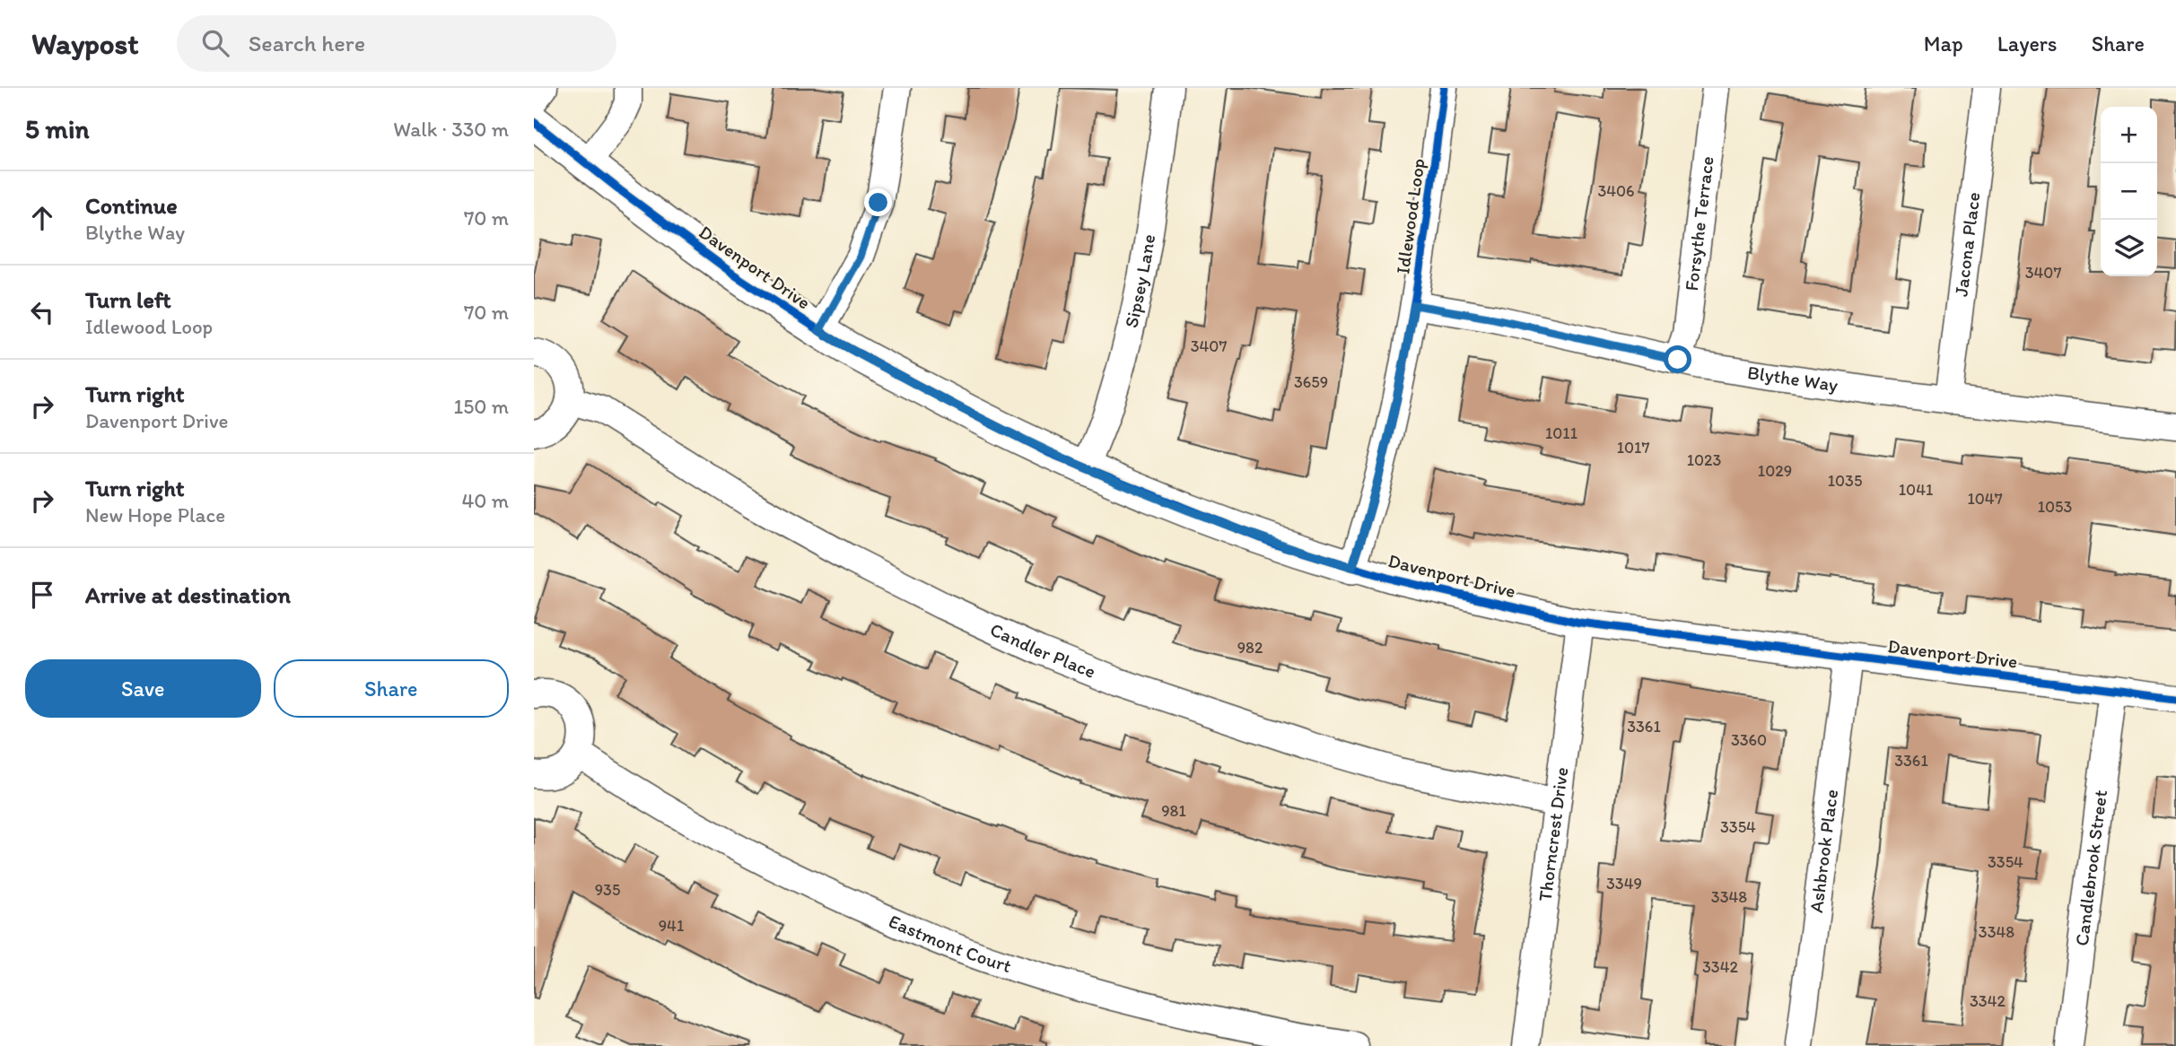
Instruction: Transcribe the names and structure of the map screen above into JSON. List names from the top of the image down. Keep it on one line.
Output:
{"streets":{"street":["Idlewood Loop","Forsythe Terrace","Jacona Place","Davenport Drive","Sipsey Lane","Blythe Way","Candler Place","Thorncrest Drive","Ashbrook Place","Candlebrook Street","Eastmont Court"]},"crossings":[["Idlewood Loop","Davenport Drive"],["Idlewood Loop","Blythe Way"],["Forsythe Terrace","Blythe Way"],["Jacona Place","Blythe Way"],["Davenport Drive","Sipsey Lane"],["Davenport Drive","Thorncrest Drive"],["Davenport Drive","Ashbrook Place"],["Davenport Drive","Candlebrook Street"],["Candler Place","Thorncrest Drive"]],"house_numbers":["3406","3407","3407","3659","1011","1017","1023","1029","1035","1041","1047","1053","982","3361","3360","3361","981","3354","3354","3349","935","3348","941","3348","3342","3342"],"page":{"header":"Waypost","search":"Search here","nav":["Map","Layers","Share"],"heading":["5 min","Walk · 330 m"],"map_buttons":["+","−"],"list":[["Continue","Blythe Way","70 m"],["Turn left","Idlewood Loop","70 m"],["Turn right","Davenport Drive","150 m"],["Turn right","New Hope Place","40 m"],"Arrive at destination"],"buttons":["Save","Share"]}}
